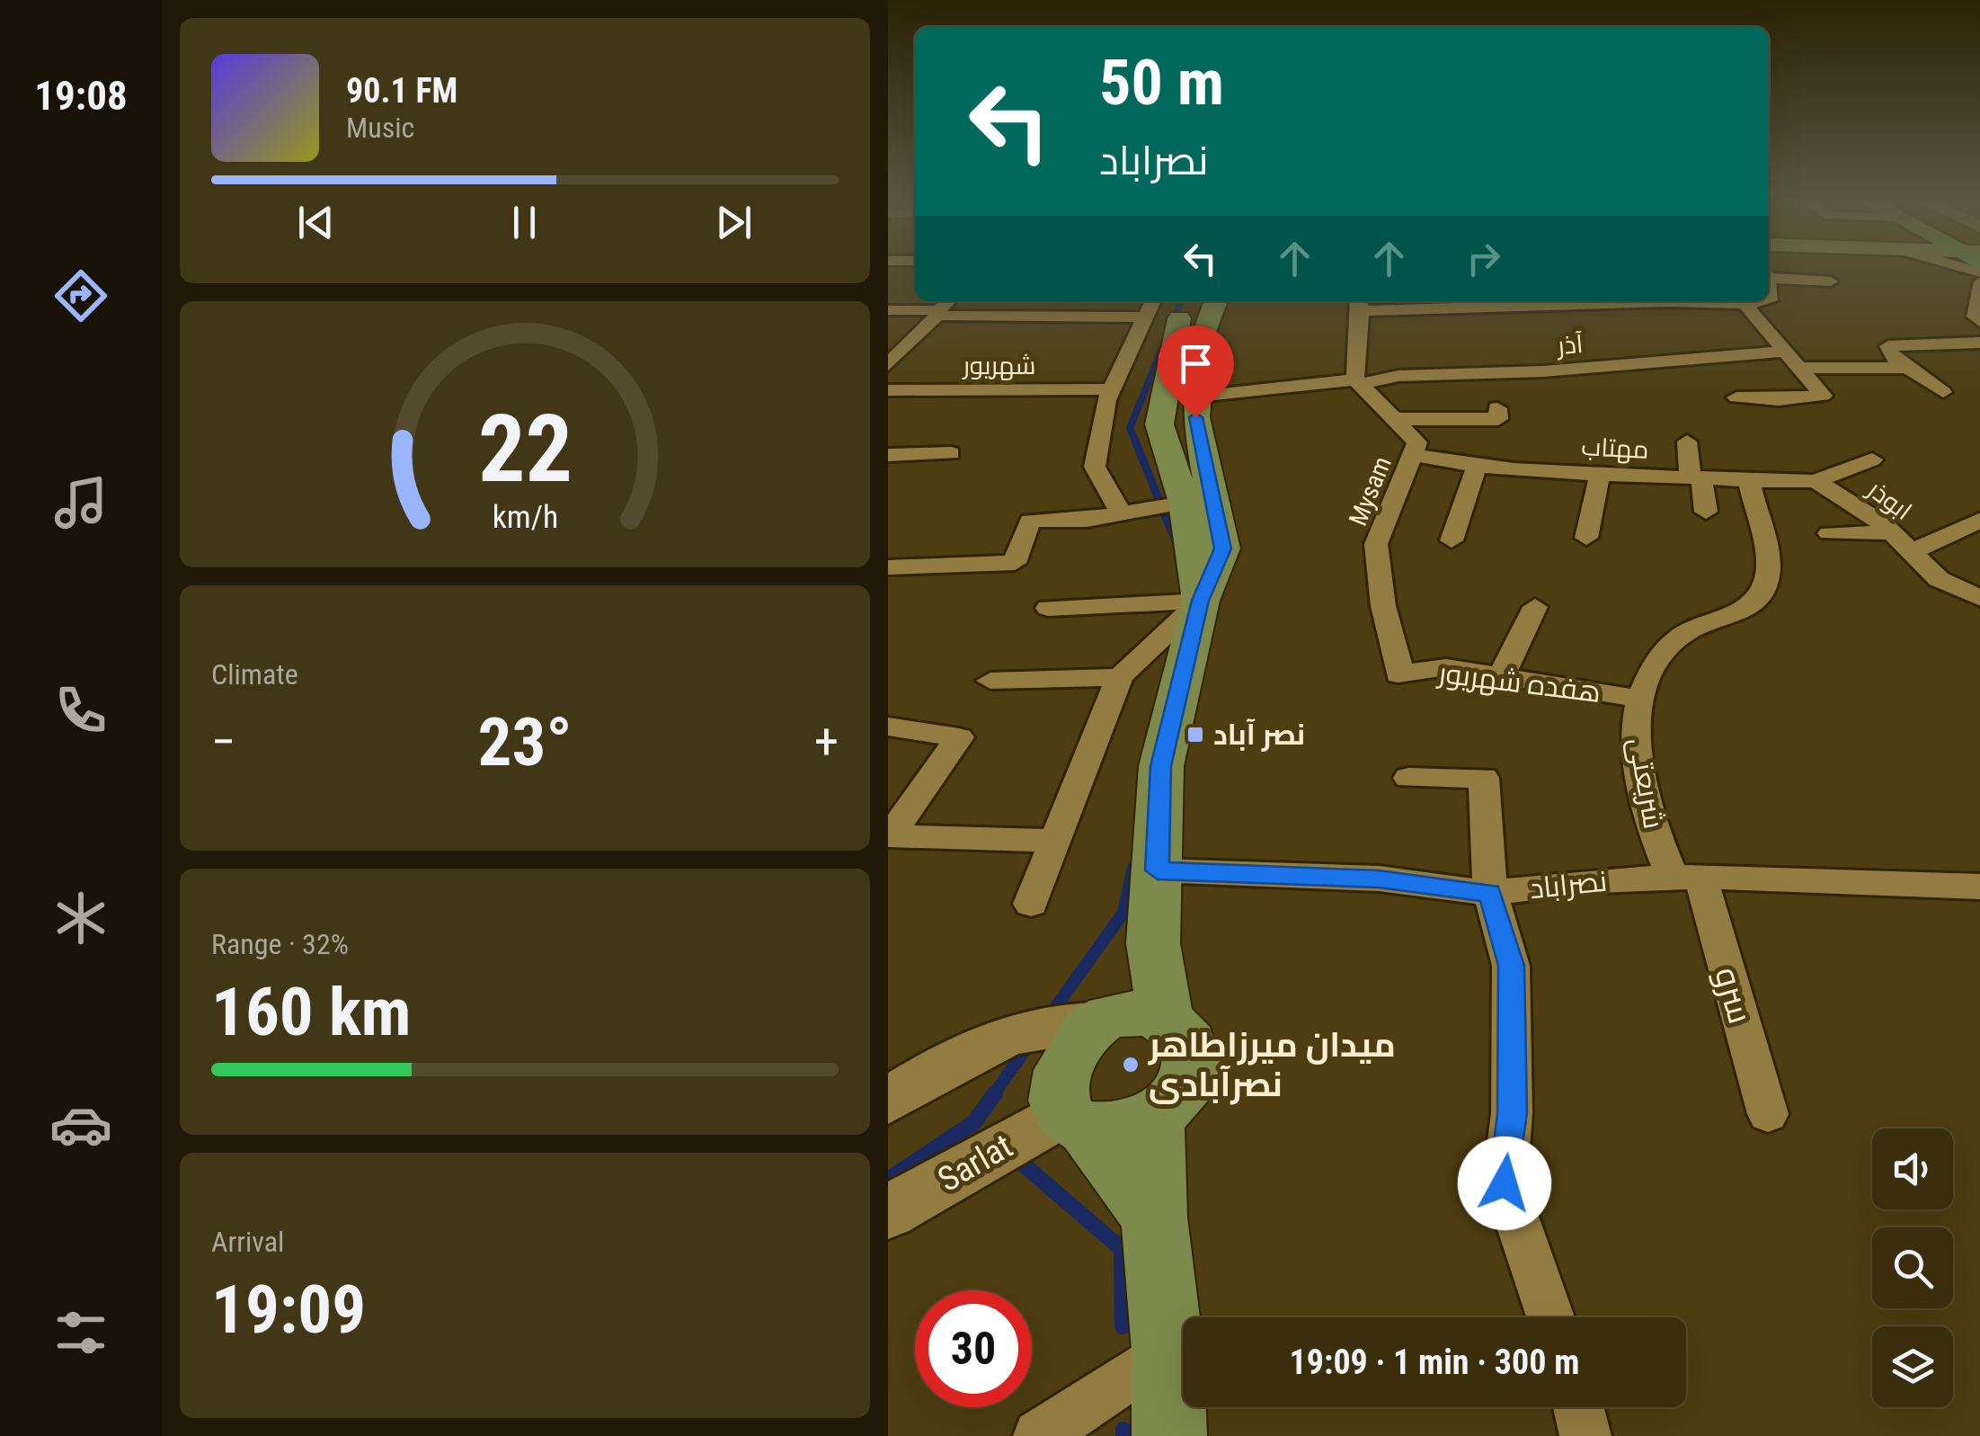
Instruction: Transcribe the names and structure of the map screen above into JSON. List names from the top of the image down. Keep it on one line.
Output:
{"streets":{"street":["آذر","شهریور","مهتاب","Mysam","ابوذر","هفده شهریور","شریعتی","نصراباد","سرو","Sarlat"]},"crossings":[["آذر","Mysam"],["مهتاب","Mysam"],["مهتاب","ابوذر"],["مهتاب","شریعتی"],["Mysam","هفده شهریور"],["هفده شهریور","شریعتی"],["شریعتی","نصراباد"],["شریعتی","سرو"],["نصراباد","سرو"]],"places":{"transit":["نصر آباد"],"other":["میدان میرزاطاهر نصرآبادی"]},"page":{"tabs":"19:08","turn":["50 m","نصراباد"],"song":["90.1 FM","Music"],"tile":["Climate",["Range · 32%","160 km"],["Arrival","19:09"]],"heat":["−","23°","+"],"limit":"30","trip":"19:09 · 1 min · 300 m","gauge":["22","km/h"]}}
